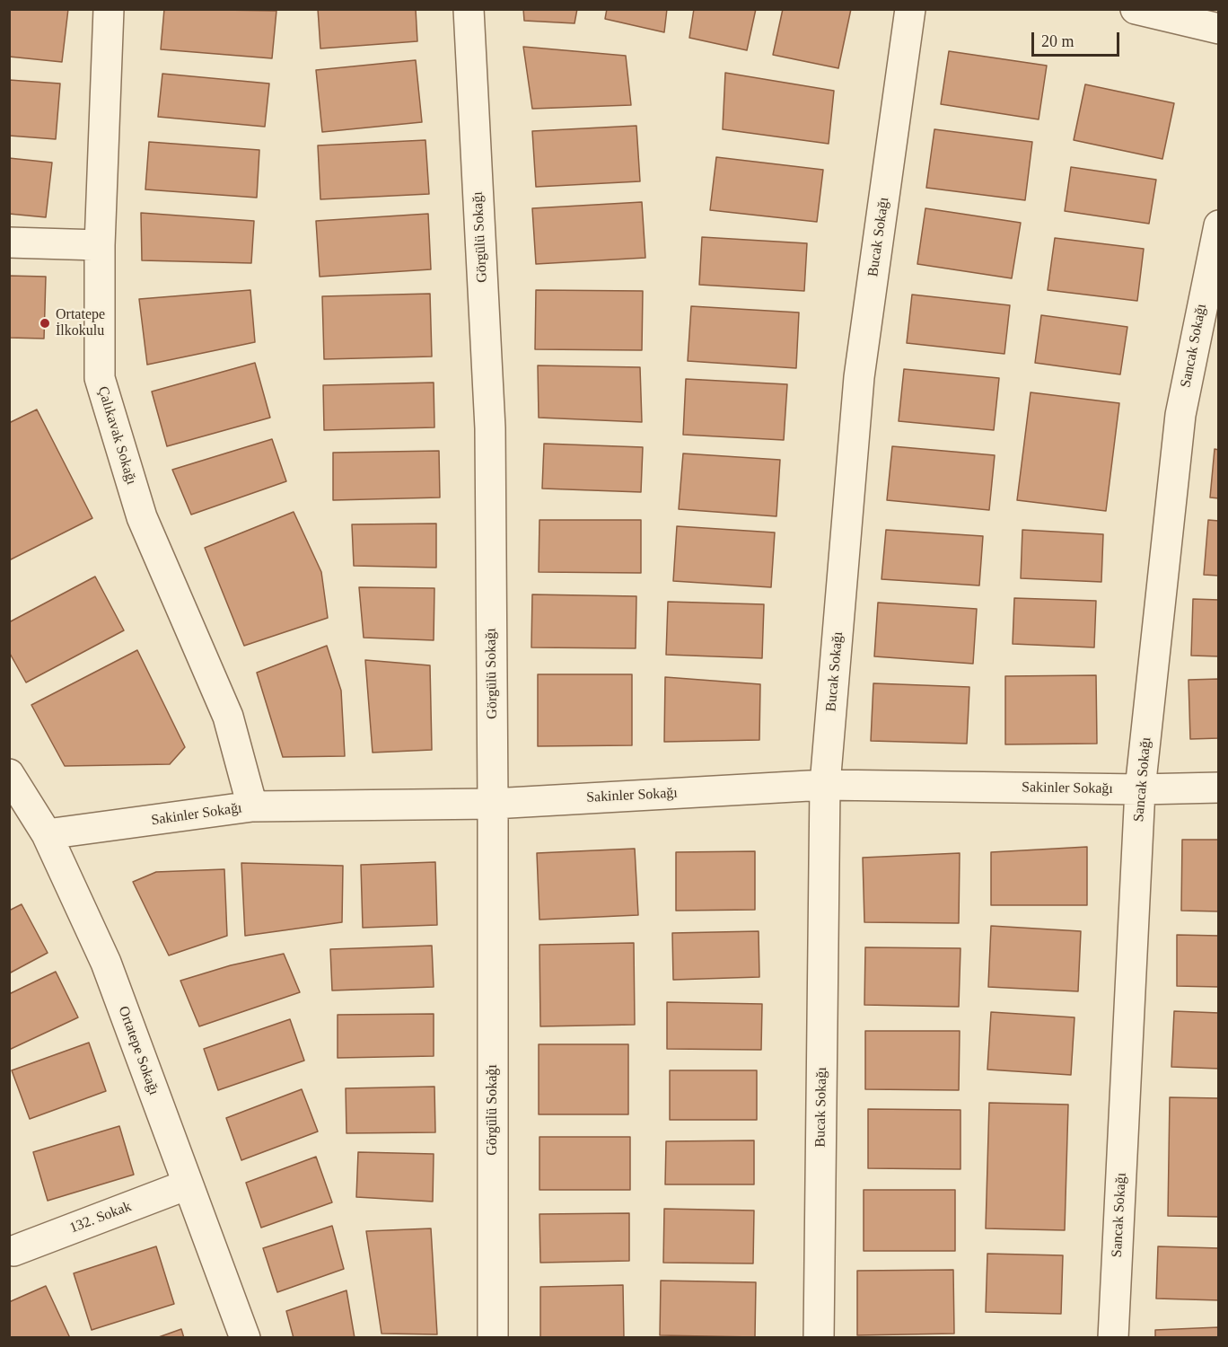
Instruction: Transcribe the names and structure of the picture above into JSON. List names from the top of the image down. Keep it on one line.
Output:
{"streets":{"street":["Görgülü Sokağı","Bucak Sokağı","Sancak Sokağı","Çalıkavak Sokağı","Sakinler Sokağı","Ortatepe Sokağı","132. Sokak"]},"crossings":[["Görgülü Sokağı","Sakinler Sokağı"],["Bucak Sokağı","Sakinler Sokağı"],["Sancak Sokağı","Sakinler Sokağı"],["Çalıkavak Sokağı","Sakinler Sokağı"],["Sakinler Sokağı","Ortatepe Sokağı"],["Ortatepe Sokağı","132. Sokak"]],"places":["Ortatepe İlkokulu"],"scale_bar":"20 m"}
